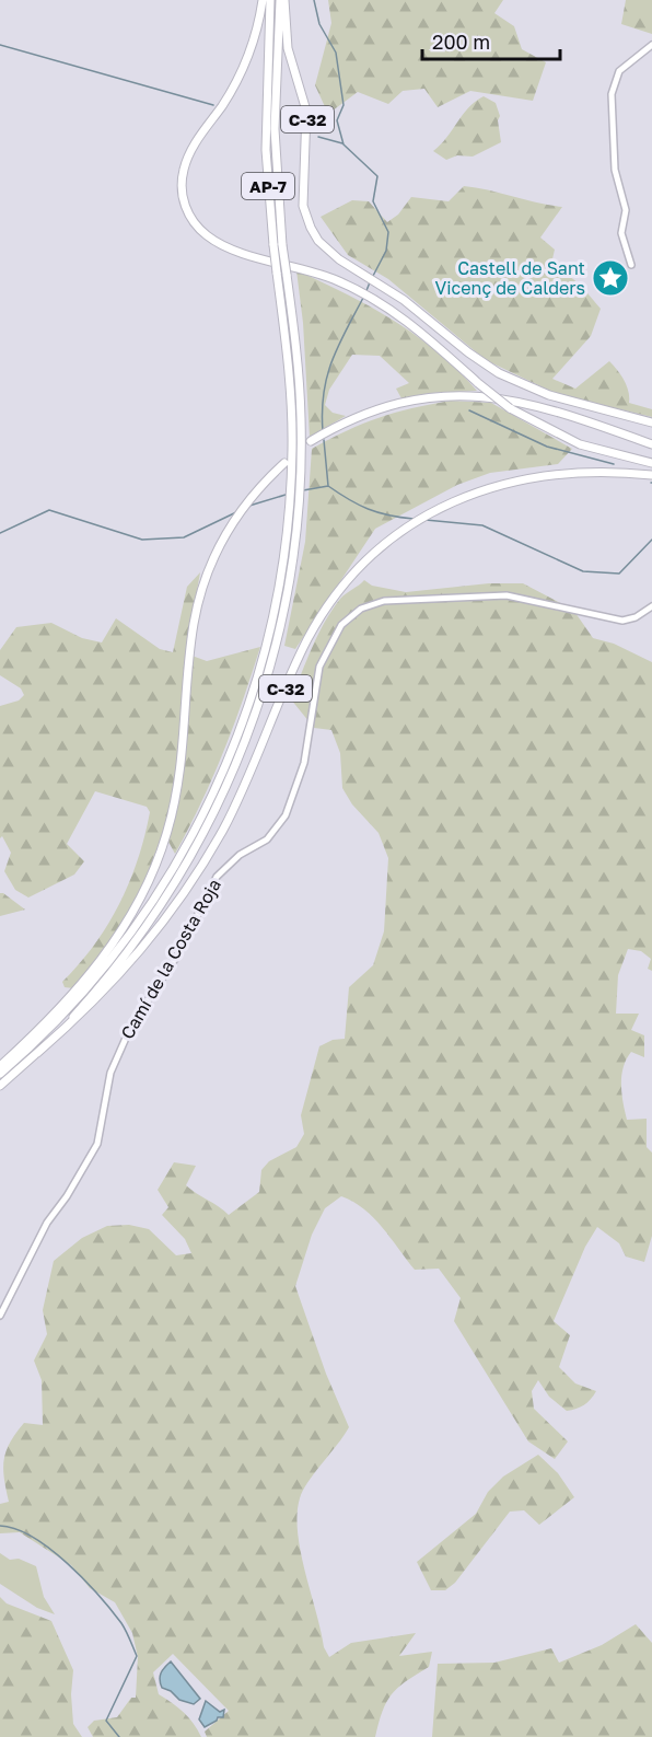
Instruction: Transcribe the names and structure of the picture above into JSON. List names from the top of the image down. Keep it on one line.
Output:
{"streets":{"highway":["C-32","AP-7"],"street":["Camí de la Costa Roja"]},"crossings":[["C-32","AP-7"]],"places":{"place":["Castell de Sant Vicenç de Calders"]},"scale_bar":"200 m"}
